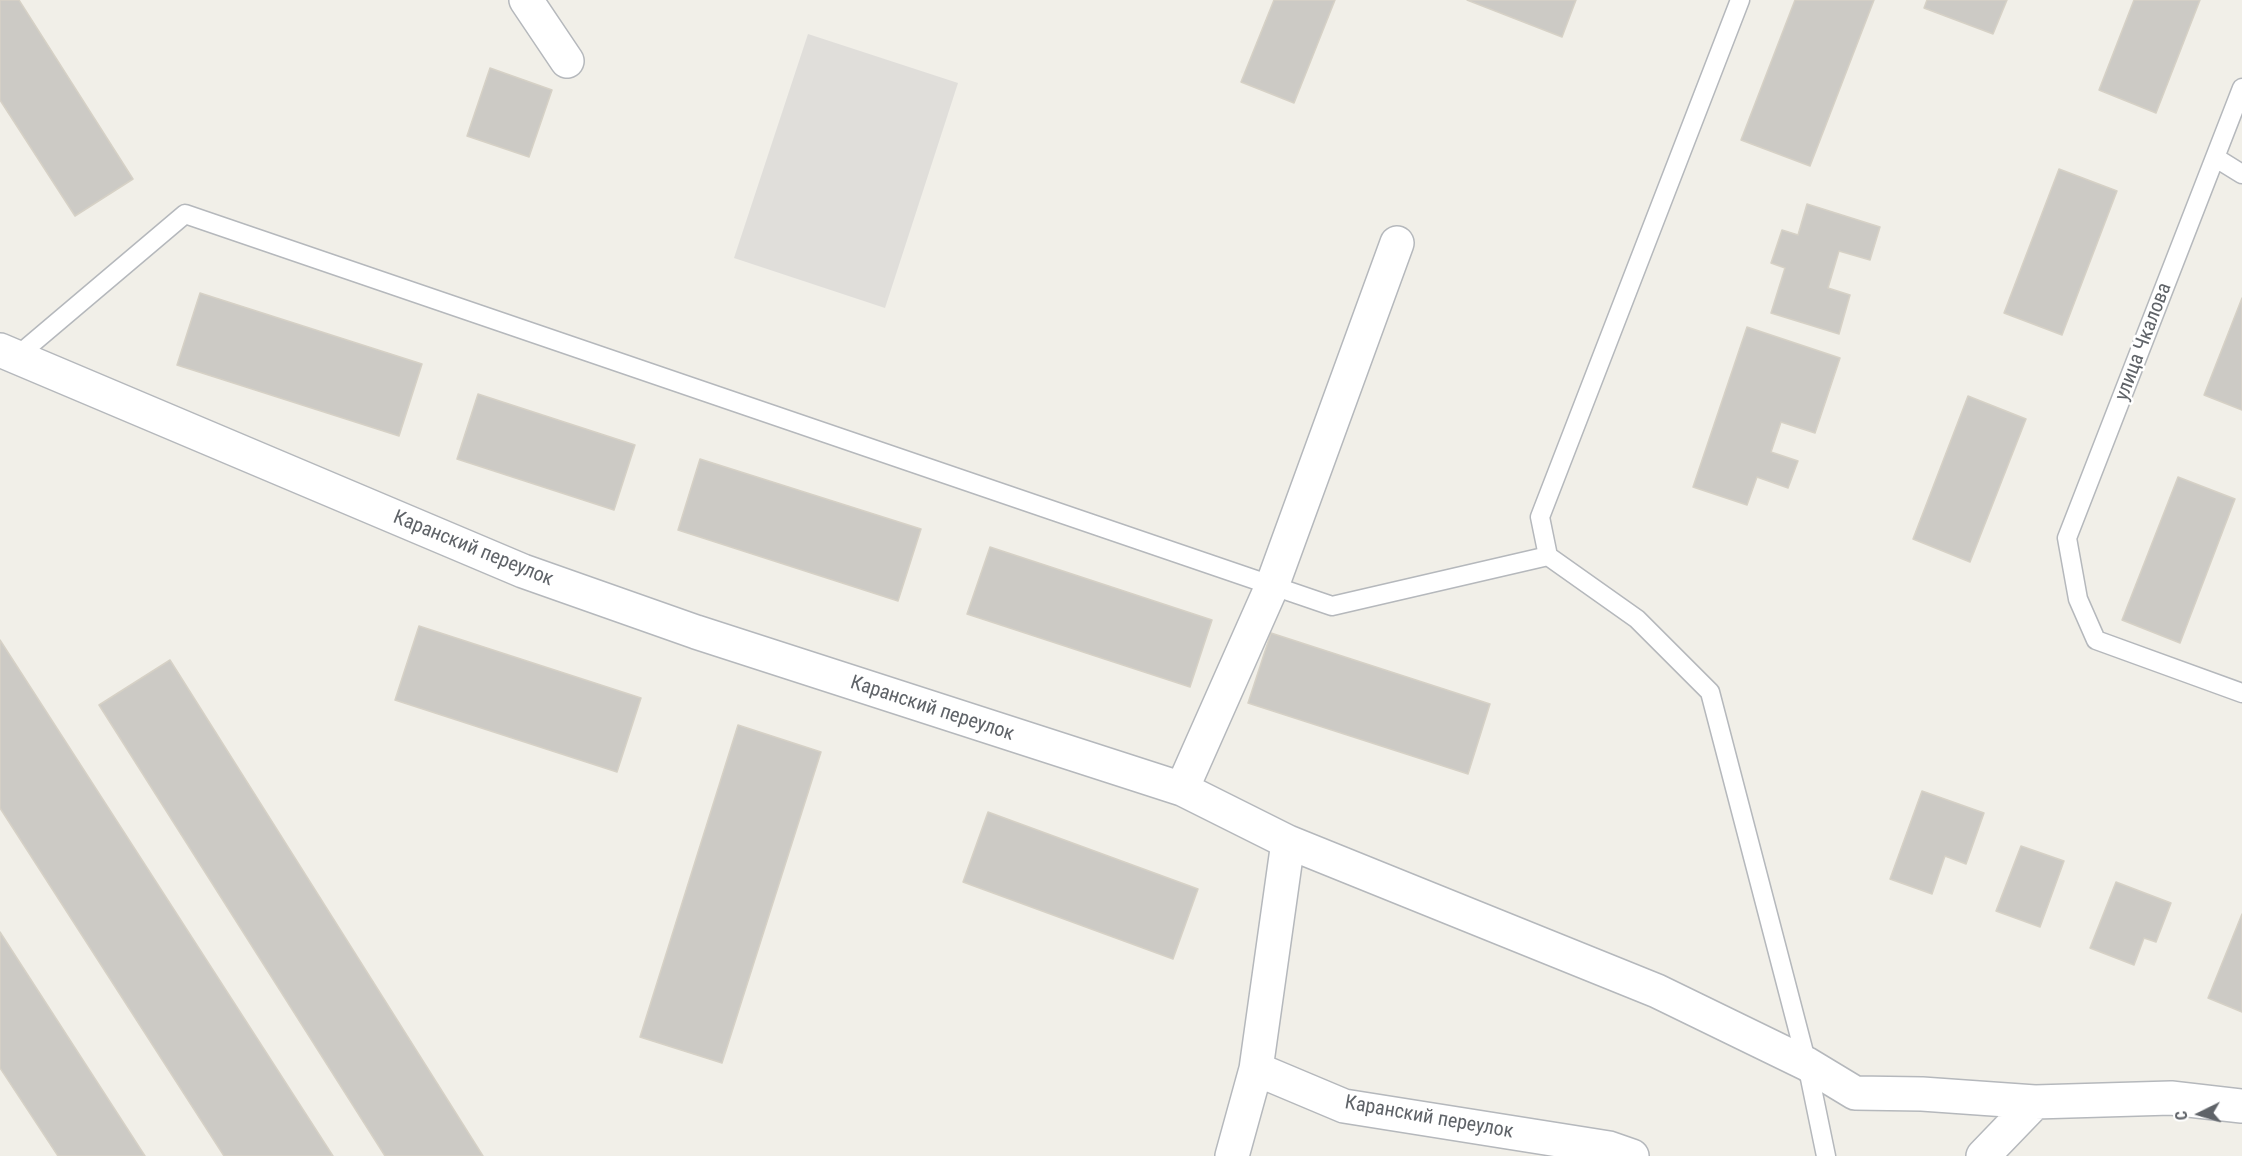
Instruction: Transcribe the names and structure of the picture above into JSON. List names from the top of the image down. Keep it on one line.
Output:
{"streets":{"street":["Каранский переулок"],"lane":["улица Чкалова"]},"north":"left"}
